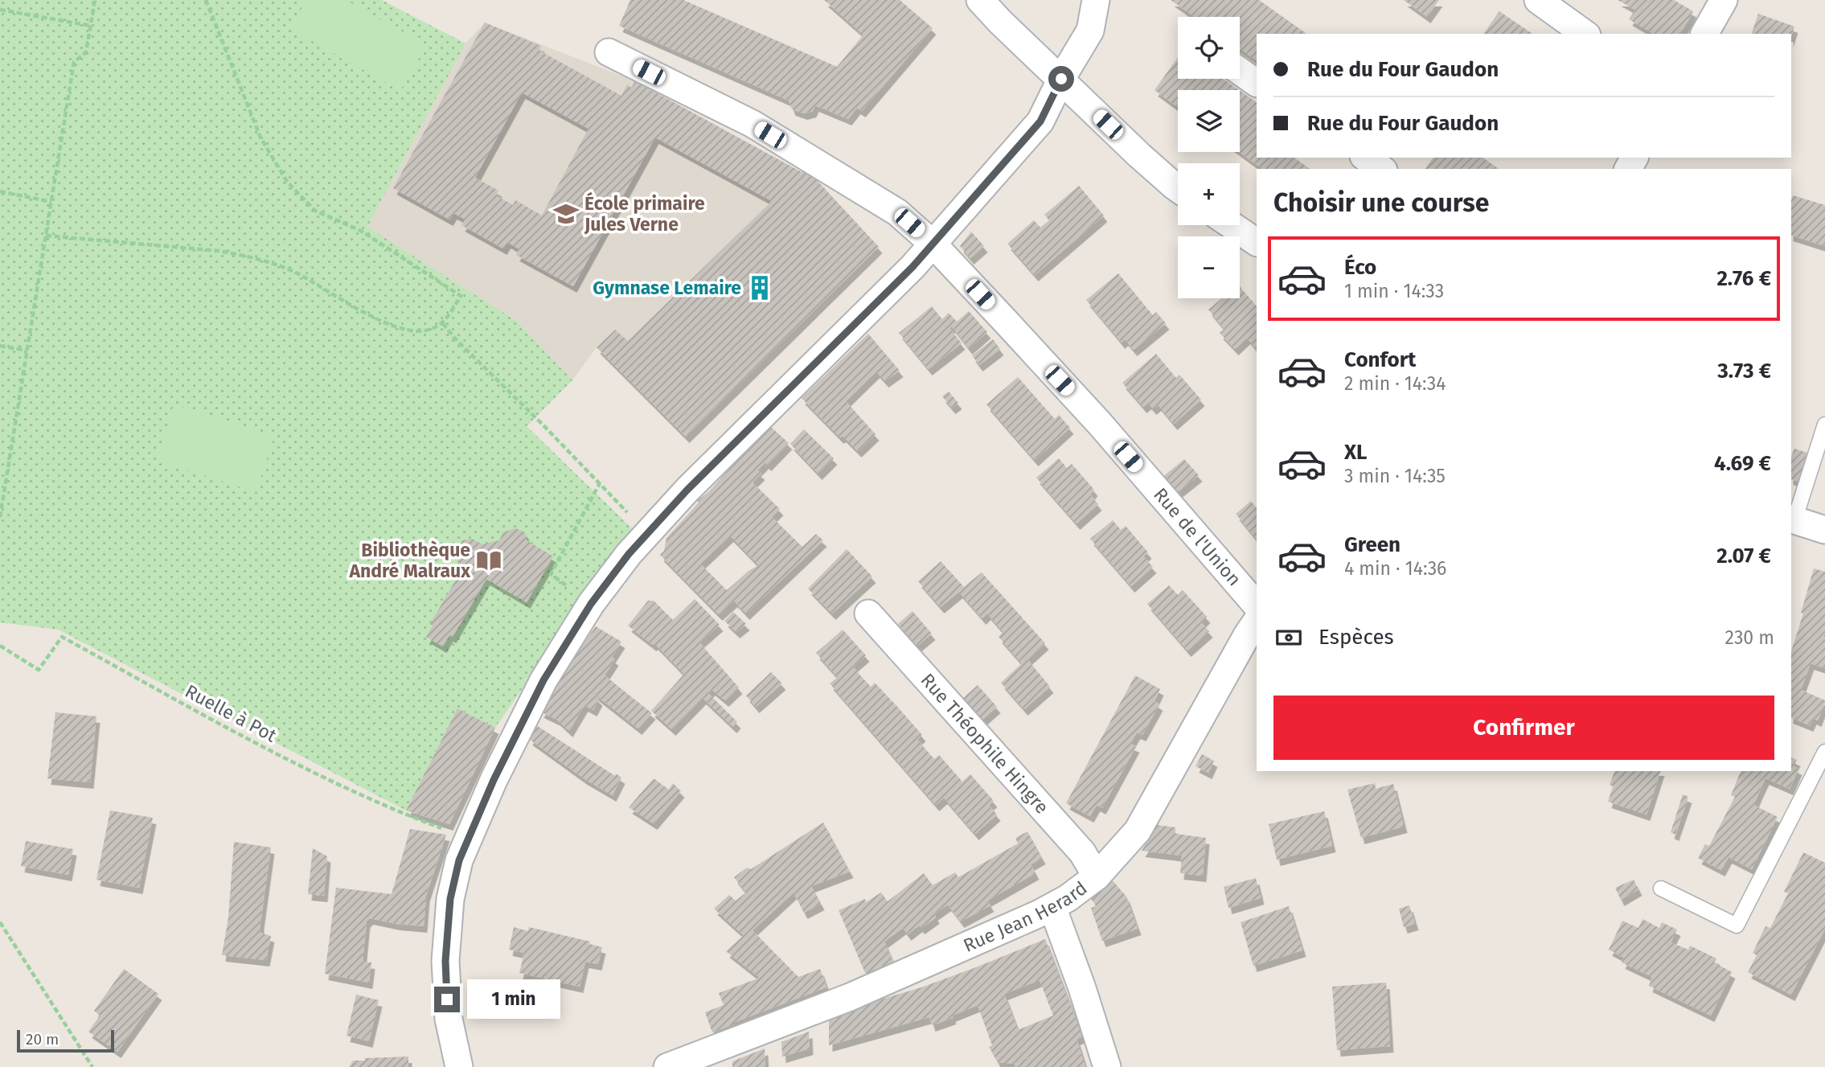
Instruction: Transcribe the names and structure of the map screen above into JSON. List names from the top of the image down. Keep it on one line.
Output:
{"streets":{"street":["Rue de l'Union","Rue Théophile Hingre","Rue Jean Herard"],"path":["Ruelle à Pot"]},"crossings":[["Rue Théophile Hingre","Rue Jean Herard"]],"places":{"school or university":["École primaire Jules Verne"],"building":["Gymnase Lemaire"],"library":["Bibliothèque André Malraux"]},"scale_bar":"20 m","page":{"map_buttons":["+","−"],"banner":["Rue du Four Gaudon","Rue du Four Gaudon"],"heading":"Choisir une course","list":[{"name":"Éco","note":"1 min · 14:33","value":"2.76 €"},{"name":"Confort","note":"2 min · 14:34","value":"3.73 €"},{"name":"XL","note":"3 min · 14:35","value":"4.69 €"},{"name":"Green","note":"4 min · 14:36","value":"2.07 €"}],"pay":["Espèces","230 m"],"buttons":"Confirmer","bubble":"1 min","scale":"20 m"}}
